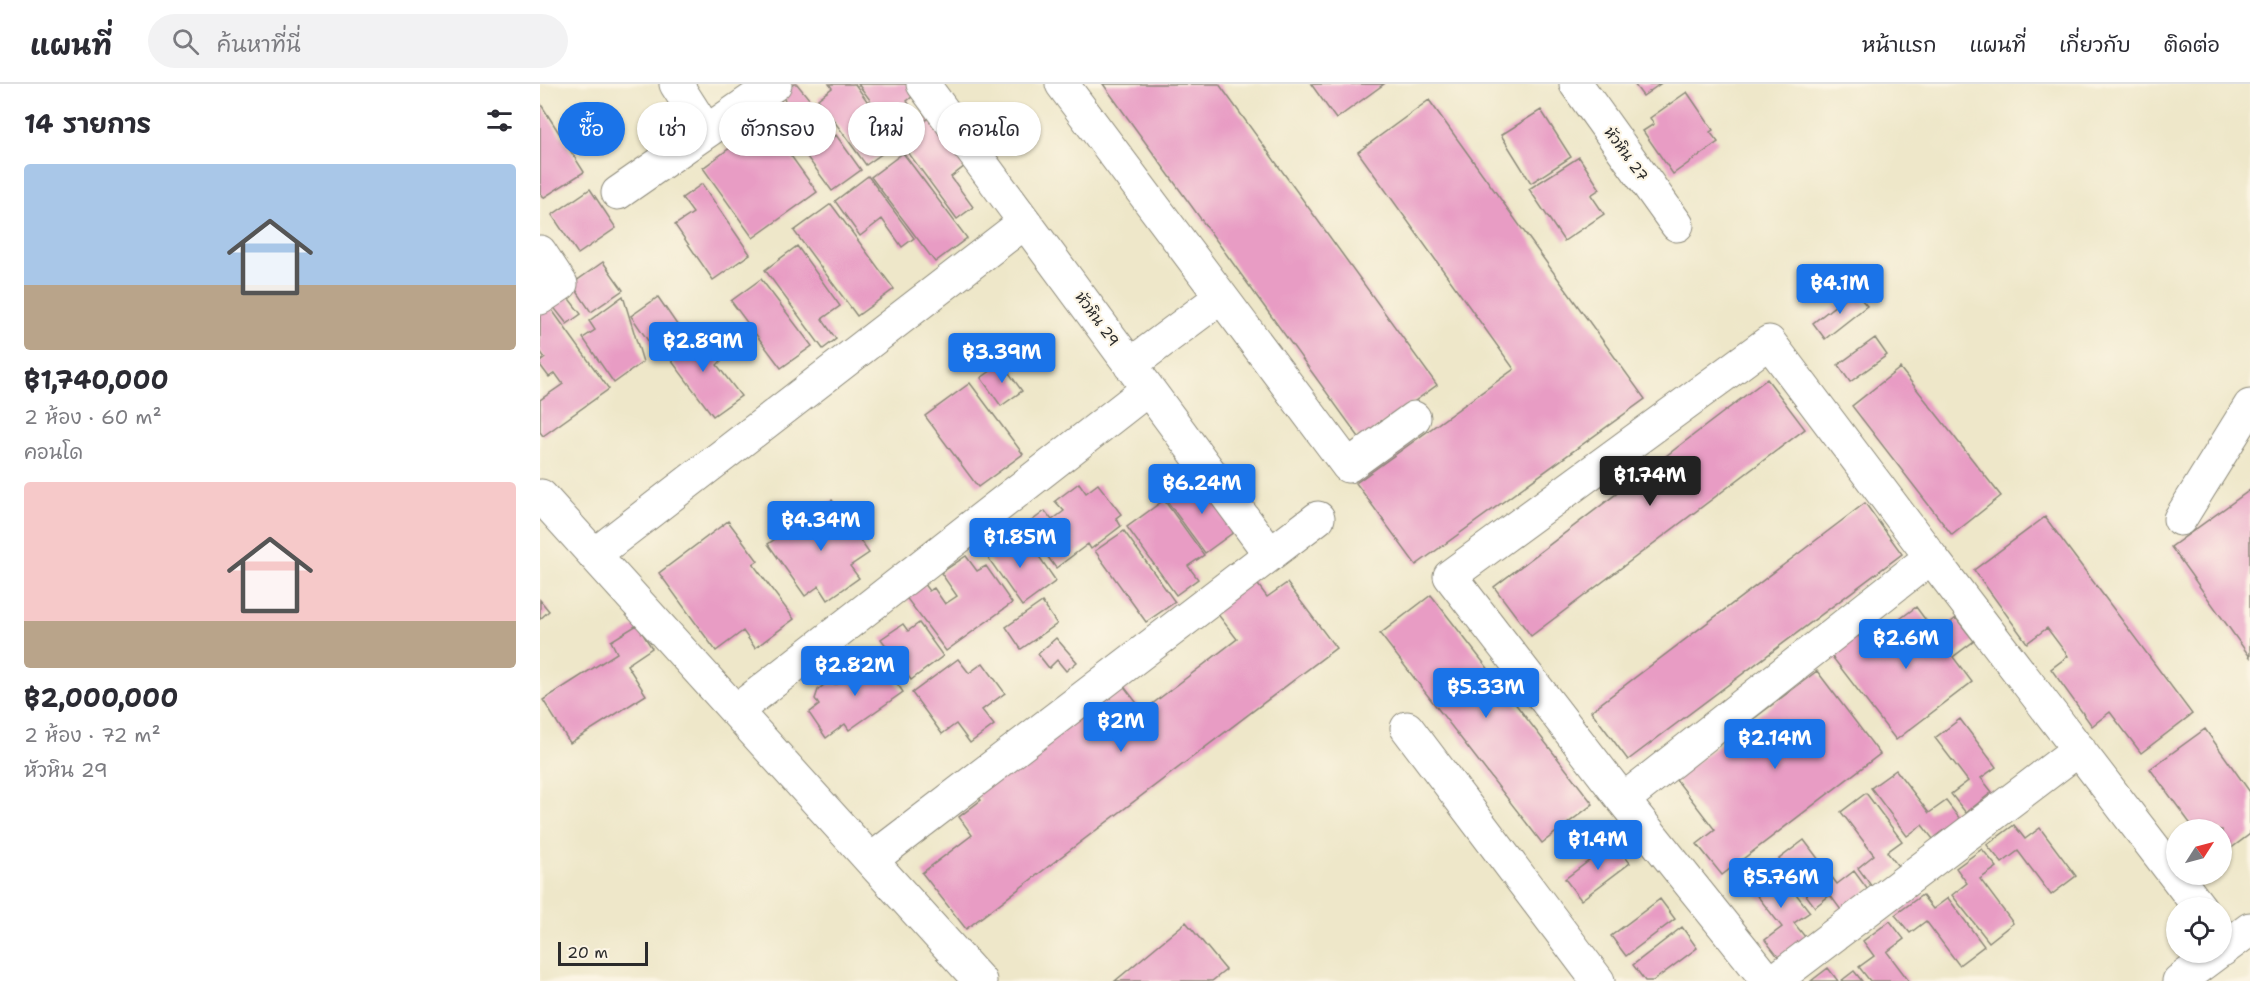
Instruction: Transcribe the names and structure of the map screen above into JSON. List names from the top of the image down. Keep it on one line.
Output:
{"streets":{"street":["หัวหิน 27","หัวหิน 29"]},"scale_bar":"20 m","north":"top right","page":{"header":"แผนที่","search":"ค้นหาที่นี่","nav":["หน้าแรก","แผนที่","เกี่ยวกับ","ติดต่อ"],"heading":"14 รายการ","chip":["ซื้อ","เช่า","ตัวกรอง","ใหม่","คอนโด"],"list":[{"name":"฿1,740,000","note":"2 ห้อง · 60 m² · คอนโด"},{"name":"฿2,000,000","note":"2 ห้อง · 72 m² · หัวหิน 29"}],"price":["฿4.1M","฿2.89M","฿3.39M","฿1.74M","฿6.24M","฿4.34M","฿1.85M","฿2.6M","฿2.82M","฿5.33M","฿2M","฿2.14M","฿1.4M","฿5.76M"],"scale":"20 m"}}
